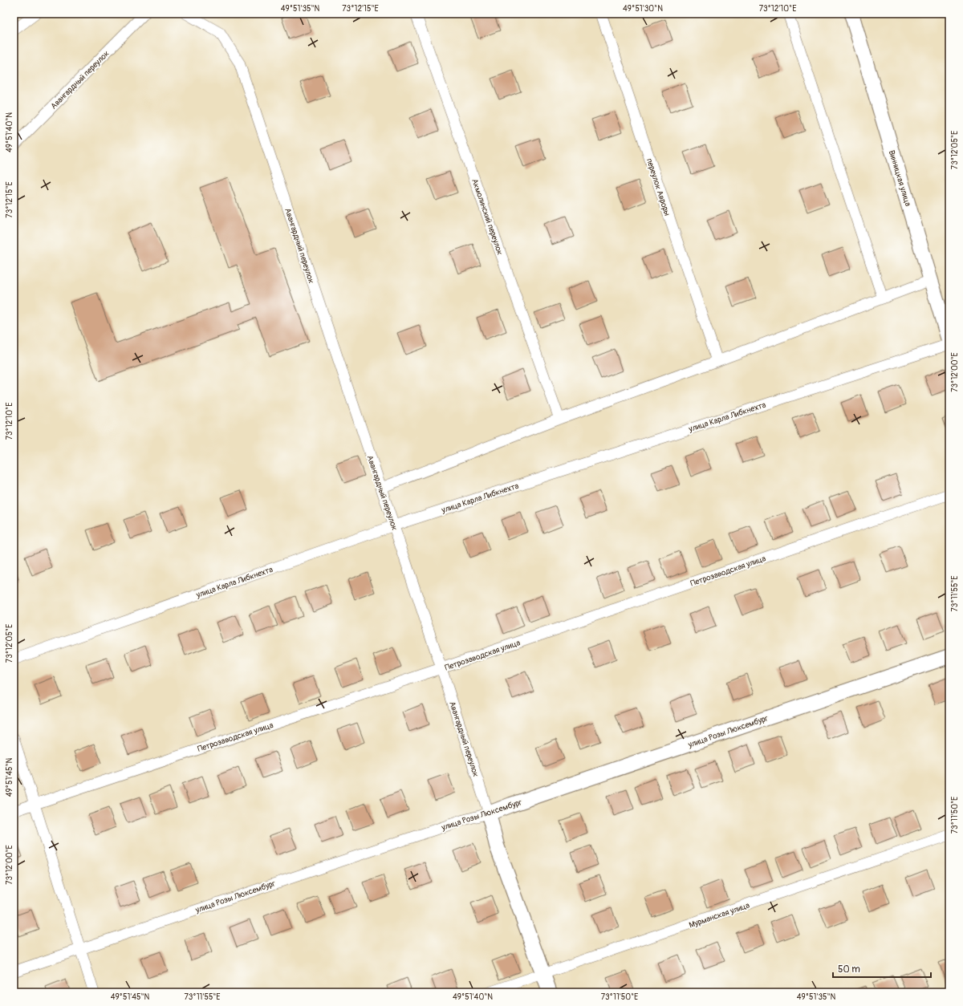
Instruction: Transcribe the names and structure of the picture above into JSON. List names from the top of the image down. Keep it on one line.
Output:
{"streets":{"main road":["Авангардный переулок","Винницкая улица","улица Розы Люксембург"],"street":["переулок Авроры","Акмолинский переулок","улица Карла Либкнехта","Петрозаводская улица","Мурманская улица"]},"crossings":[["Авангардный переулок","улица Карла Либкнехта"],["Авангардный переулок","Петрозаводская улица"],["Авангардный переулок","улица Розы Люксембург"],["Авангардный переулок","Мурманская улица"],["Винницкая улица","улица Карла Либкнехта"]],"scale_bar":"50 m","coordinates":["49°51'35\"N","73°12'15\"E","49°51'30\"N","73°12'10\"E","49°51'40\"N","73°12'05\"E","73°12'00\"E","73°11'55\"E","49°51'45\"N","73°11'50\"E"]}
